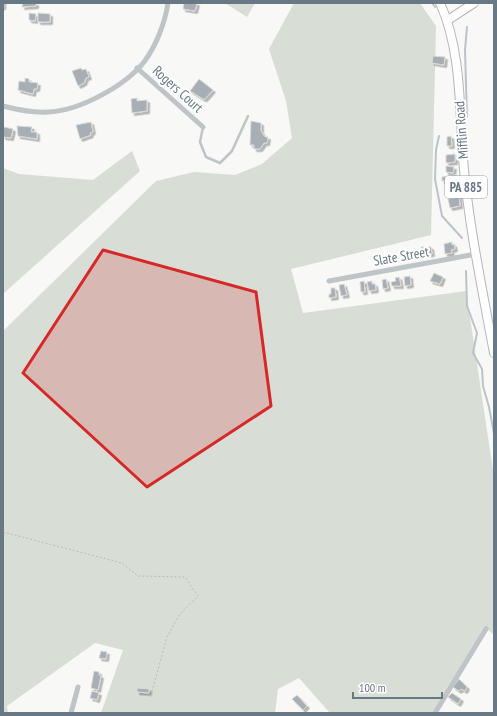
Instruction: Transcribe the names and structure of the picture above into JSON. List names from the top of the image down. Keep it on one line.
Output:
{"streets":{"main road":["Mifflin Road","PA 885"],"street":["Rogers Court","Slate Street"]},"crossings":[["Mifflin Road","Slate Street"]],"scale_bar":"100 m"}
